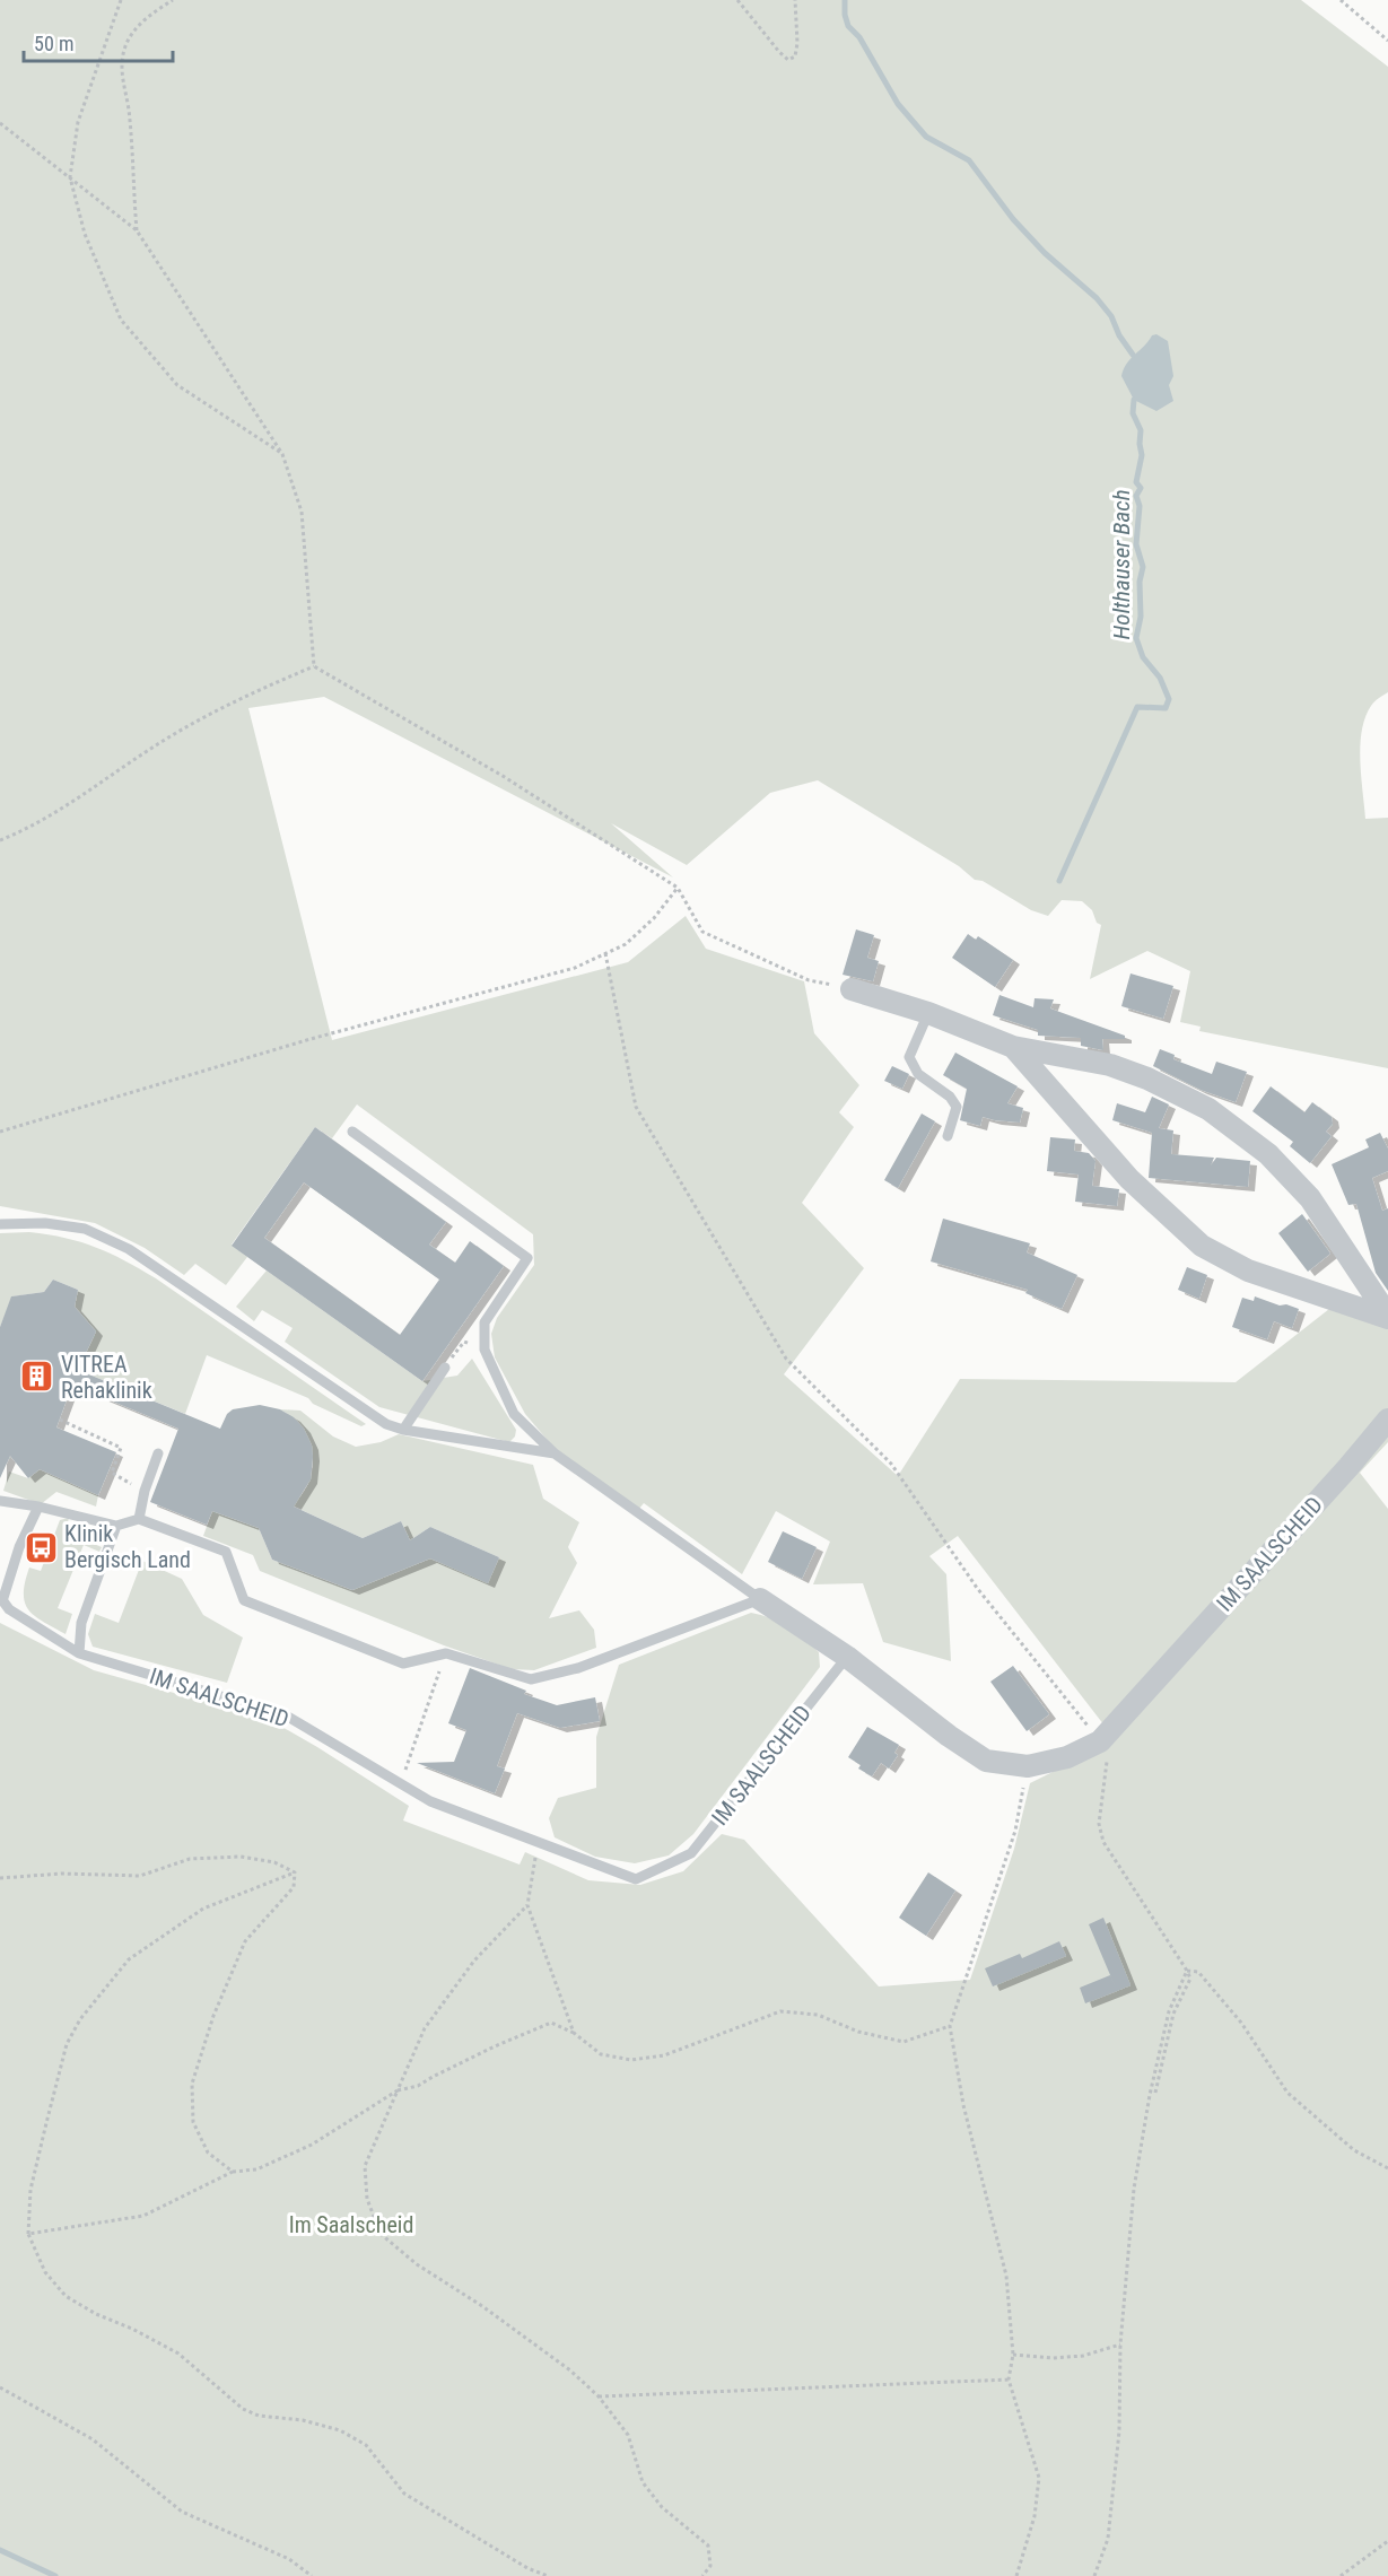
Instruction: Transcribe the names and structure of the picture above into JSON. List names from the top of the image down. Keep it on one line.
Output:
{"streets":{"street":["IM SAALSCHEID"]},"water":["Holthauser Bach"],"parks":["Im Saalscheid"],"places":{"building":["VITREA Rehaklinik"],"bus stop":["Klinik Bergisch Land"]},"scale_bar":"50 m"}
